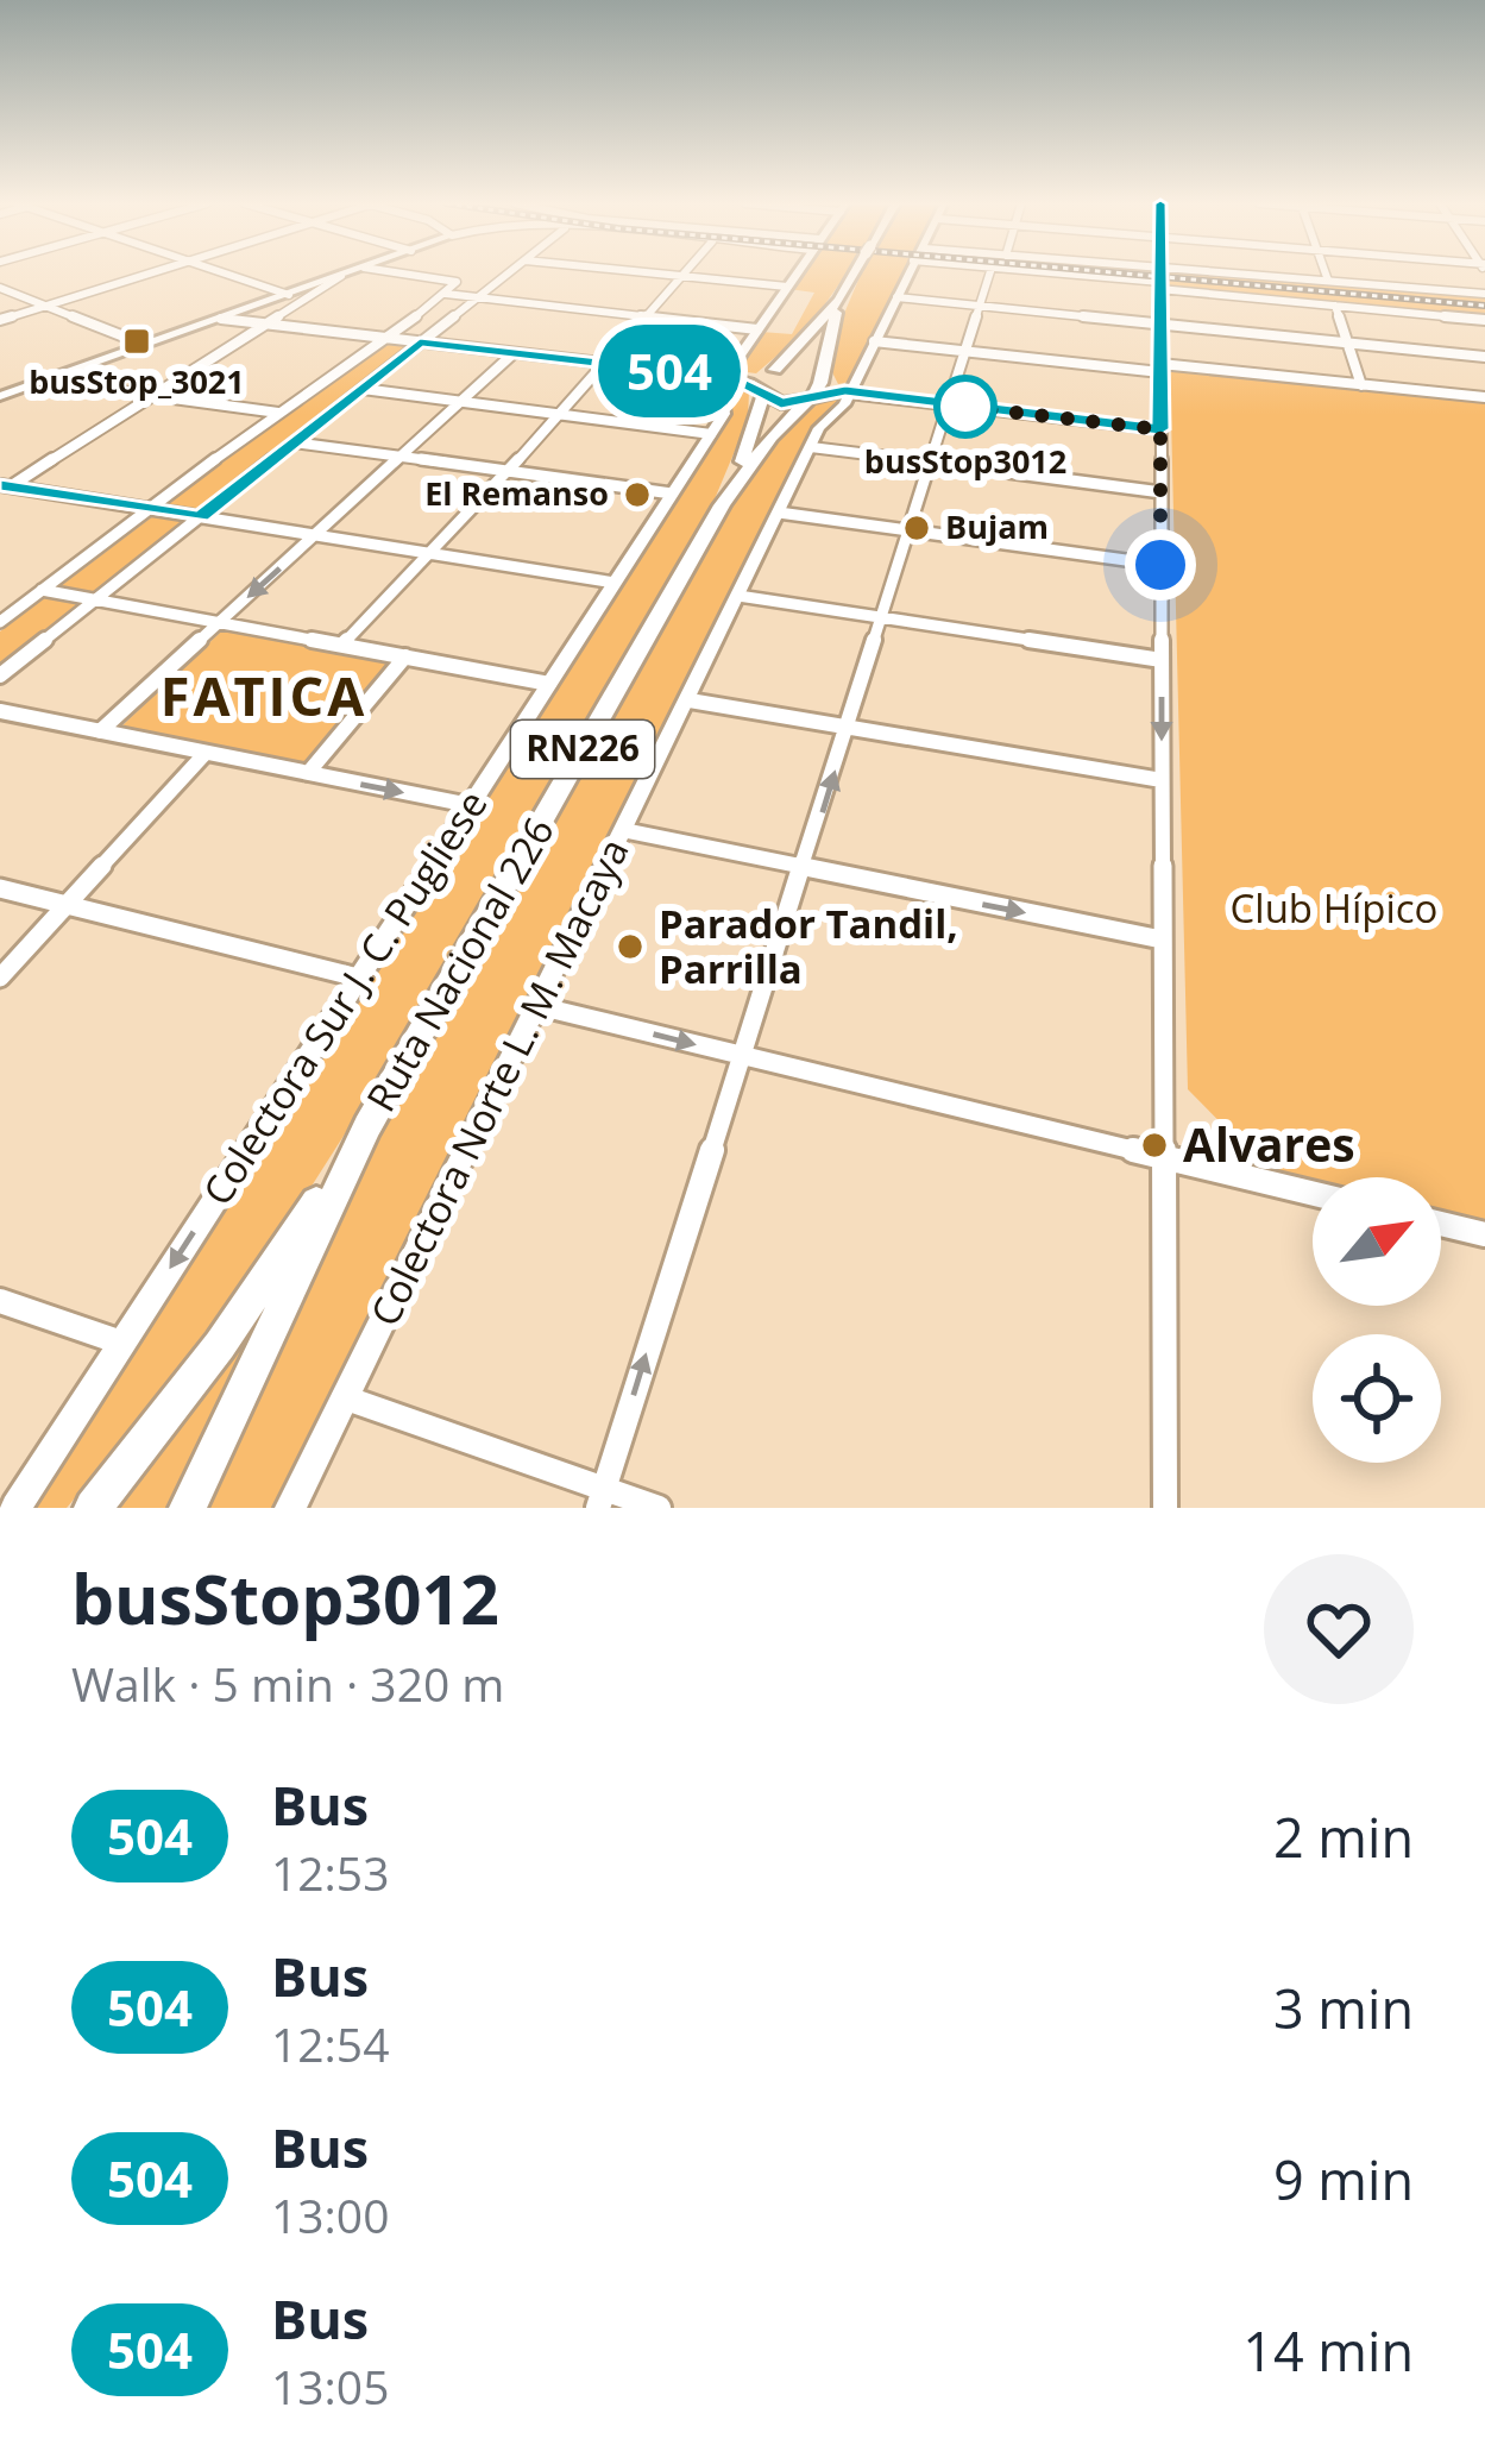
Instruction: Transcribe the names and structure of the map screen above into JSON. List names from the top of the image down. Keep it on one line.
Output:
{"streets":{"highway":["RN226","Ruta Nacional 226"],"main road":["Colectora Sur J. C. Pugliese","Colectora Norte L. M. Macaya"]},"districts":["FATICA"],"parks":["Club Hípico"],"places":{"transit":["busStop_3021"],"other":["busStop3012","El Remanso","Bujam","Parador Tandil, Parrilla","Alvares"]},"lines":["bus line 504"],"north":"top right","page":{"on_map":"504","heading":["busStop3012","Walk · 5 min · 320 m"],"list":[{"mark":"504","name":"Bus","note":"12:53","value":"2 min"},{"mark":"504","name":"Bus","note":"12:54","value":"3 min"},{"mark":"504","name":"Bus","note":"13:00","value":"9 min"},{"mark":"504","name":"Bus","note":"13:05","value":"14 min"}]}}
